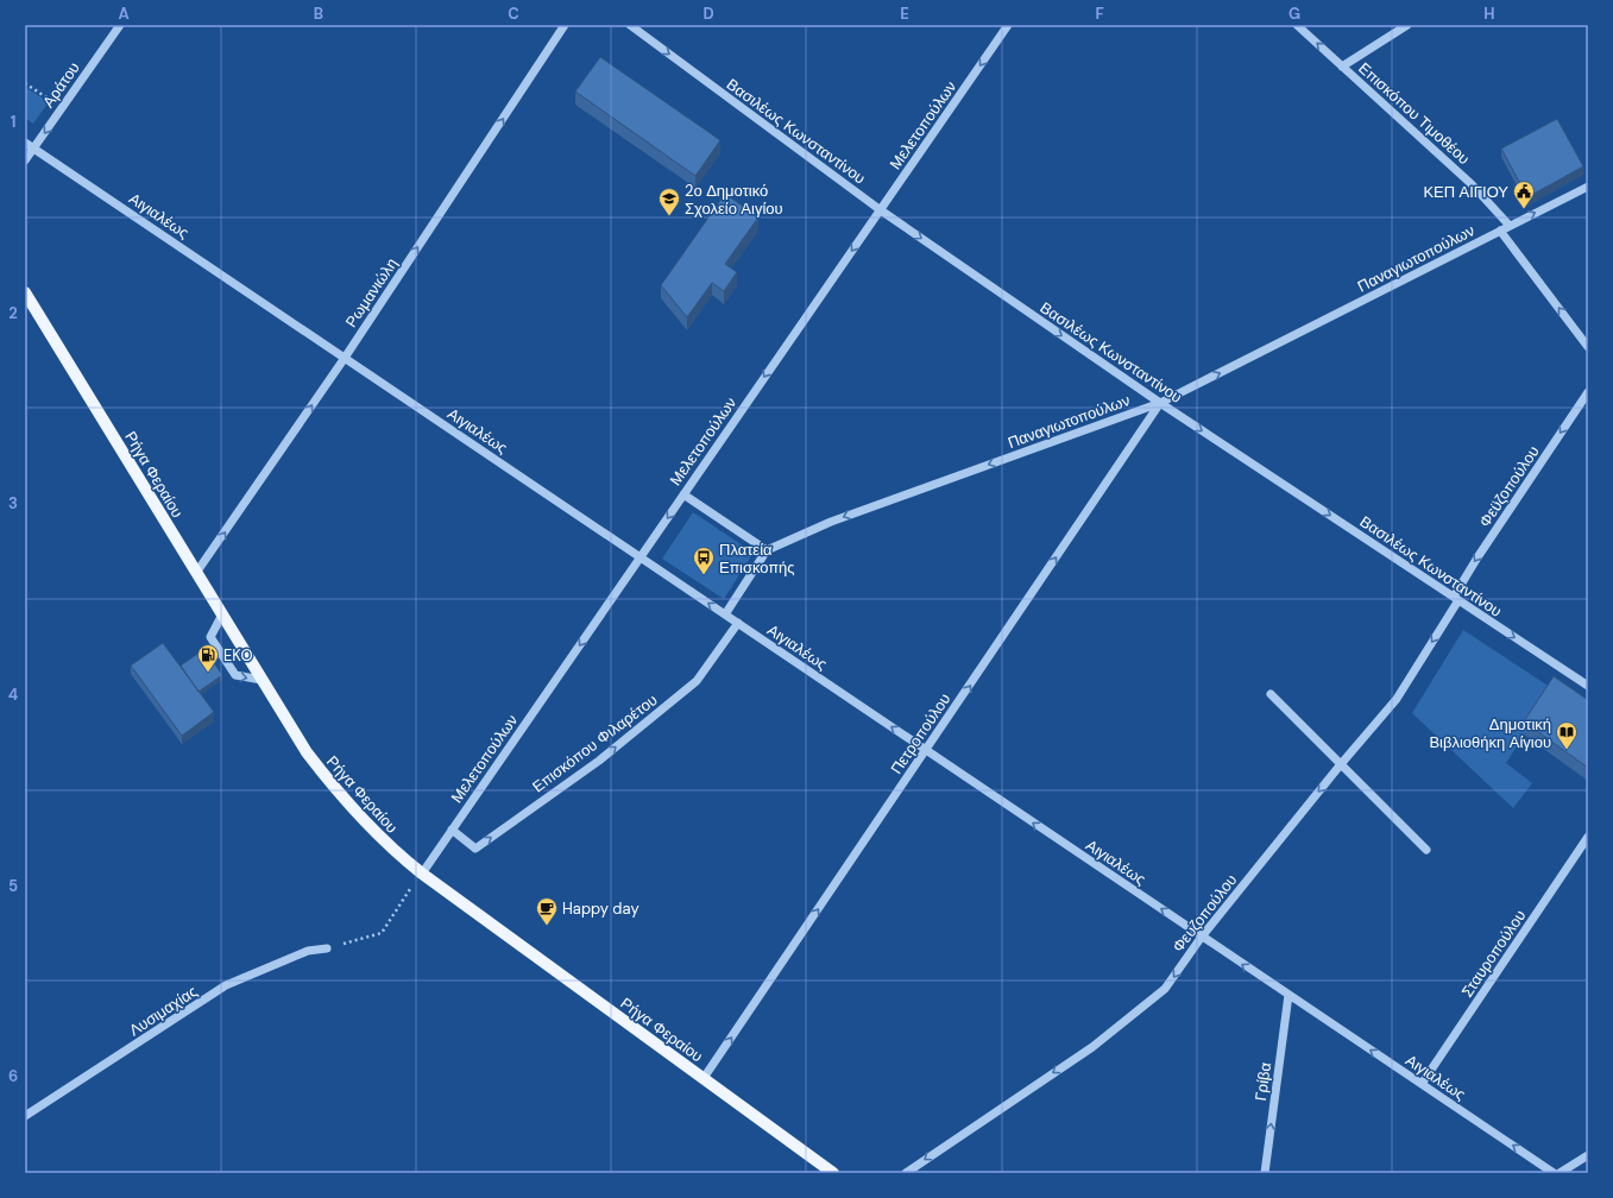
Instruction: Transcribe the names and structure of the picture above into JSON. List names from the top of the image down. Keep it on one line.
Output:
{"streets":{"main road":["Ρήγα Φεραίου"],"street":["Αράτου","Επισκόπου Τιμοθέου","Μελετοπούλων","Βασιλέως Κωνσταντίνου","Αιγιαλέως","Παναγιωτοπούλων","Ρωμανιώλη","Φεϋζοπούλου","Πετροπούλου","Επισκόπου Φιλαρέτου","Φευζοπούλου","Σταυροπούλου","Λυσιμαχίας","Γρίβα"]},"crossings":[["Αράτου","Αιγιαλέως"],["Επισκόπου Τιμοθέου","Παναγιωτοπούλων"],["Μελετοπούλων","Βασιλέως Κωνσταντίνου"],["Μελετοπούλων","Αιγιαλέως"],["Μελετοπούλων","Ρήγα Φεραίου"],["Μελετοπούλων","Επισκόπου Φιλαρέτου"],["Βασιλέως Κωνσταντίνου","Παναγιωτοπούλων"],["Βασιλέως Κωνσταντίνου","Φεϋζοπούλου"],["Βασιλέως Κωνσταντίνου","Πετροπούλου"],["Βασιλέως Κωνσταντίνου","Φευζοπούλου"],["Αιγιαλέως","Ρωμανιώλη"],["Αιγιαλέως","Πετροπούλου"],["Αιγιαλέως","Επισκόπου Φιλαρέτου"],["Αιγιαλέως","Φευζοπούλου"],["Αιγιαλέως","Σταυροπούλου"],["Αιγιαλέως","Γρίβα"],["Παναγιωτοπούλων","Πετροπούλου"],["Ρωμανιώλη","Ρήγα Φεραίου"],["Ρήγα Φεραίου","Πετροπούλου"],["Φεϋζοπούλου","Φευζοπούλου"]],"one_way":["Μελετοπούλων","Βασιλέως Κωνσταντίνου","Αιγιαλέως","Ρωμανιώλη","Φεϋζοπούλου","Πετροπούλου","Επισκόπου Φιλαρέτου","Φευζοπούλου","Γρίβα"],"places":{"public building":["ΚΕΠ ΑΙΓΙΟΥ"],"school or university":["2ο Δημοτικό Σχολείο Αιγίου"],"bus stop":["Πλατεία Επισκοπής"],"fuel station":["EKO"],"library":["Δημοτική Βιβλιοθήκη Αίγιου"],"cafe":["Happy day"]},"grid":{"columns":["A","B","C","D","E","F","G","H"],"rows":["1","2","3","4","5","6"]}}
